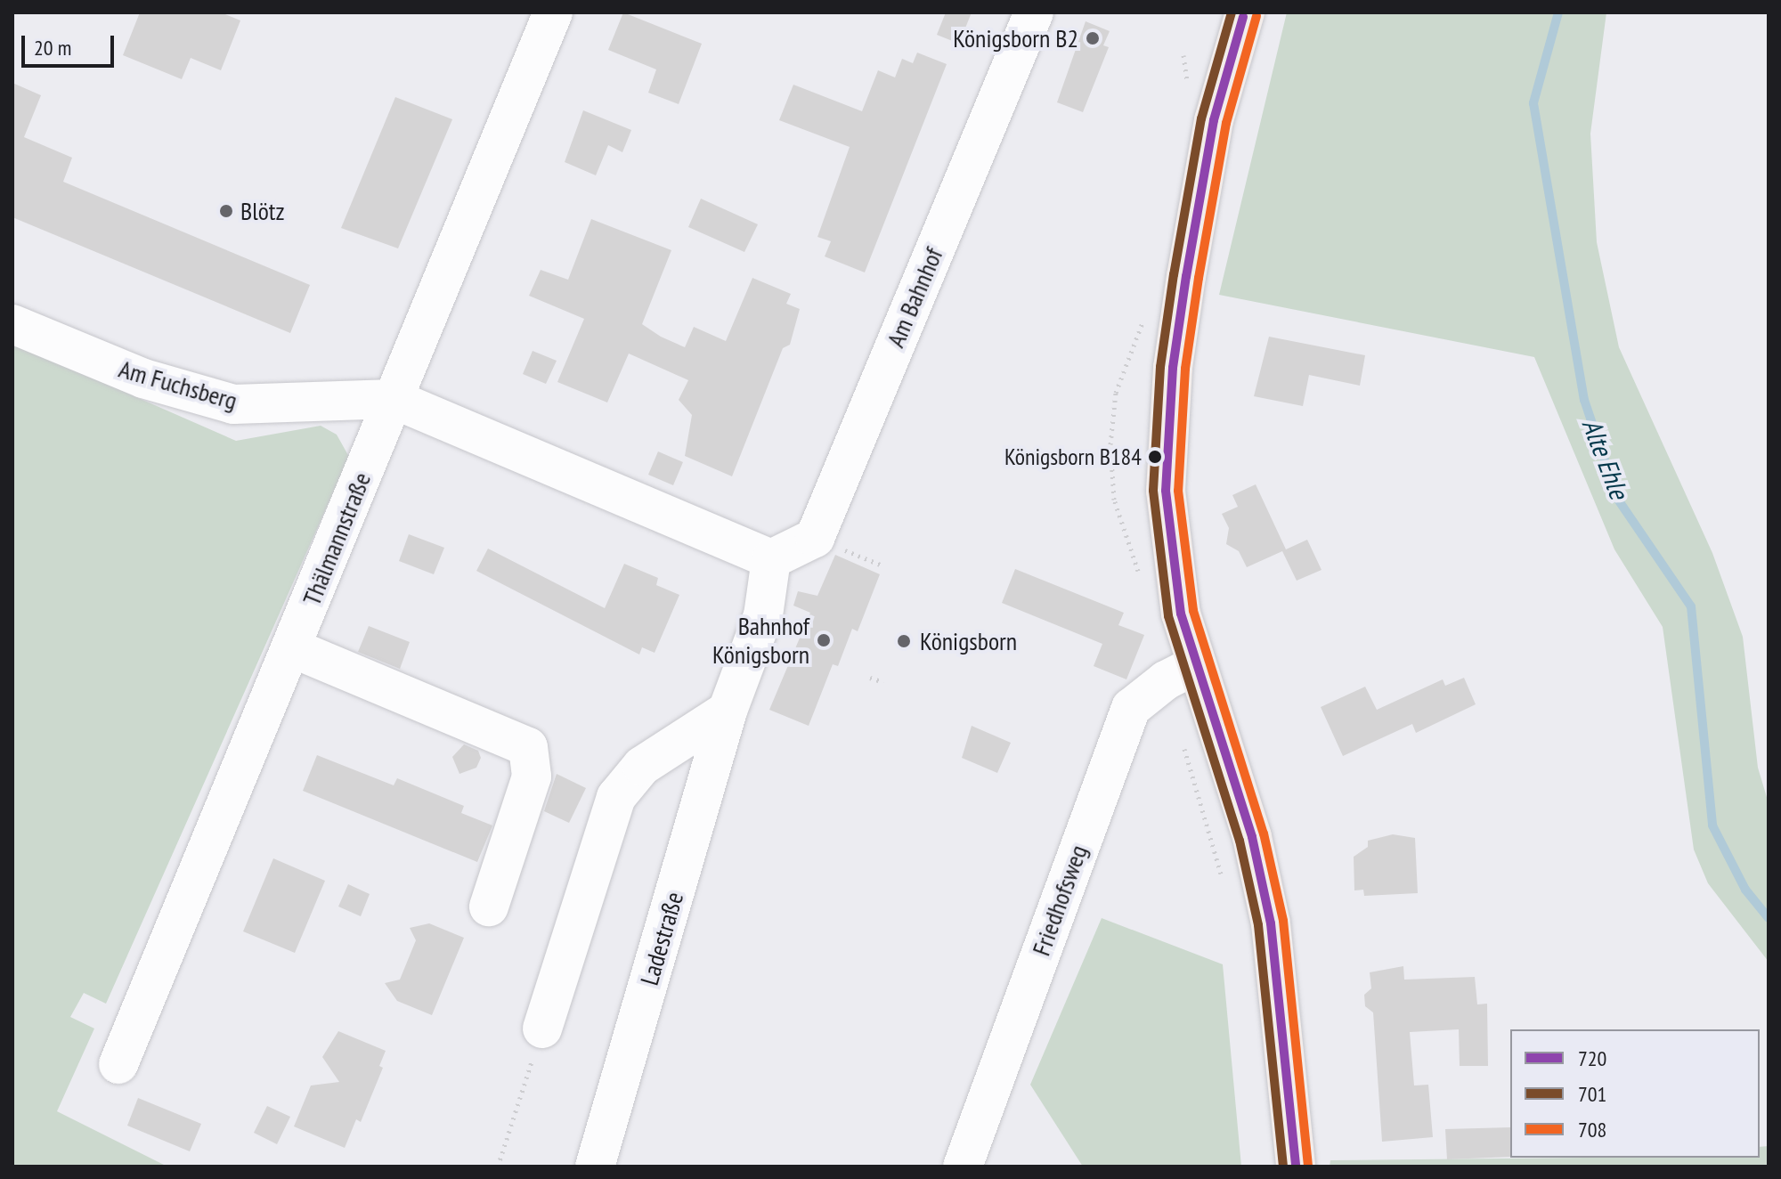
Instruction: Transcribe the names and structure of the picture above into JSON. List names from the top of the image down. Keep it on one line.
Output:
{"streets":{"street":["Am Bahnhof","Am Fuchsberg","Thälmannstraße","Friedhofsweg","Ladestraße"]},"crossings":[["Am Fuchsberg","Thälmannstraße"]],"water":["Alte Ehle"],"places":["Königsborn B2","Blötz","Königsborn B184","Bahnhof Königsborn","Königsborn"],"lines":["transit line 701","transit line 708","transit line 720"],"legend":["720","701","708"],"scale_bar":"20 m"}
